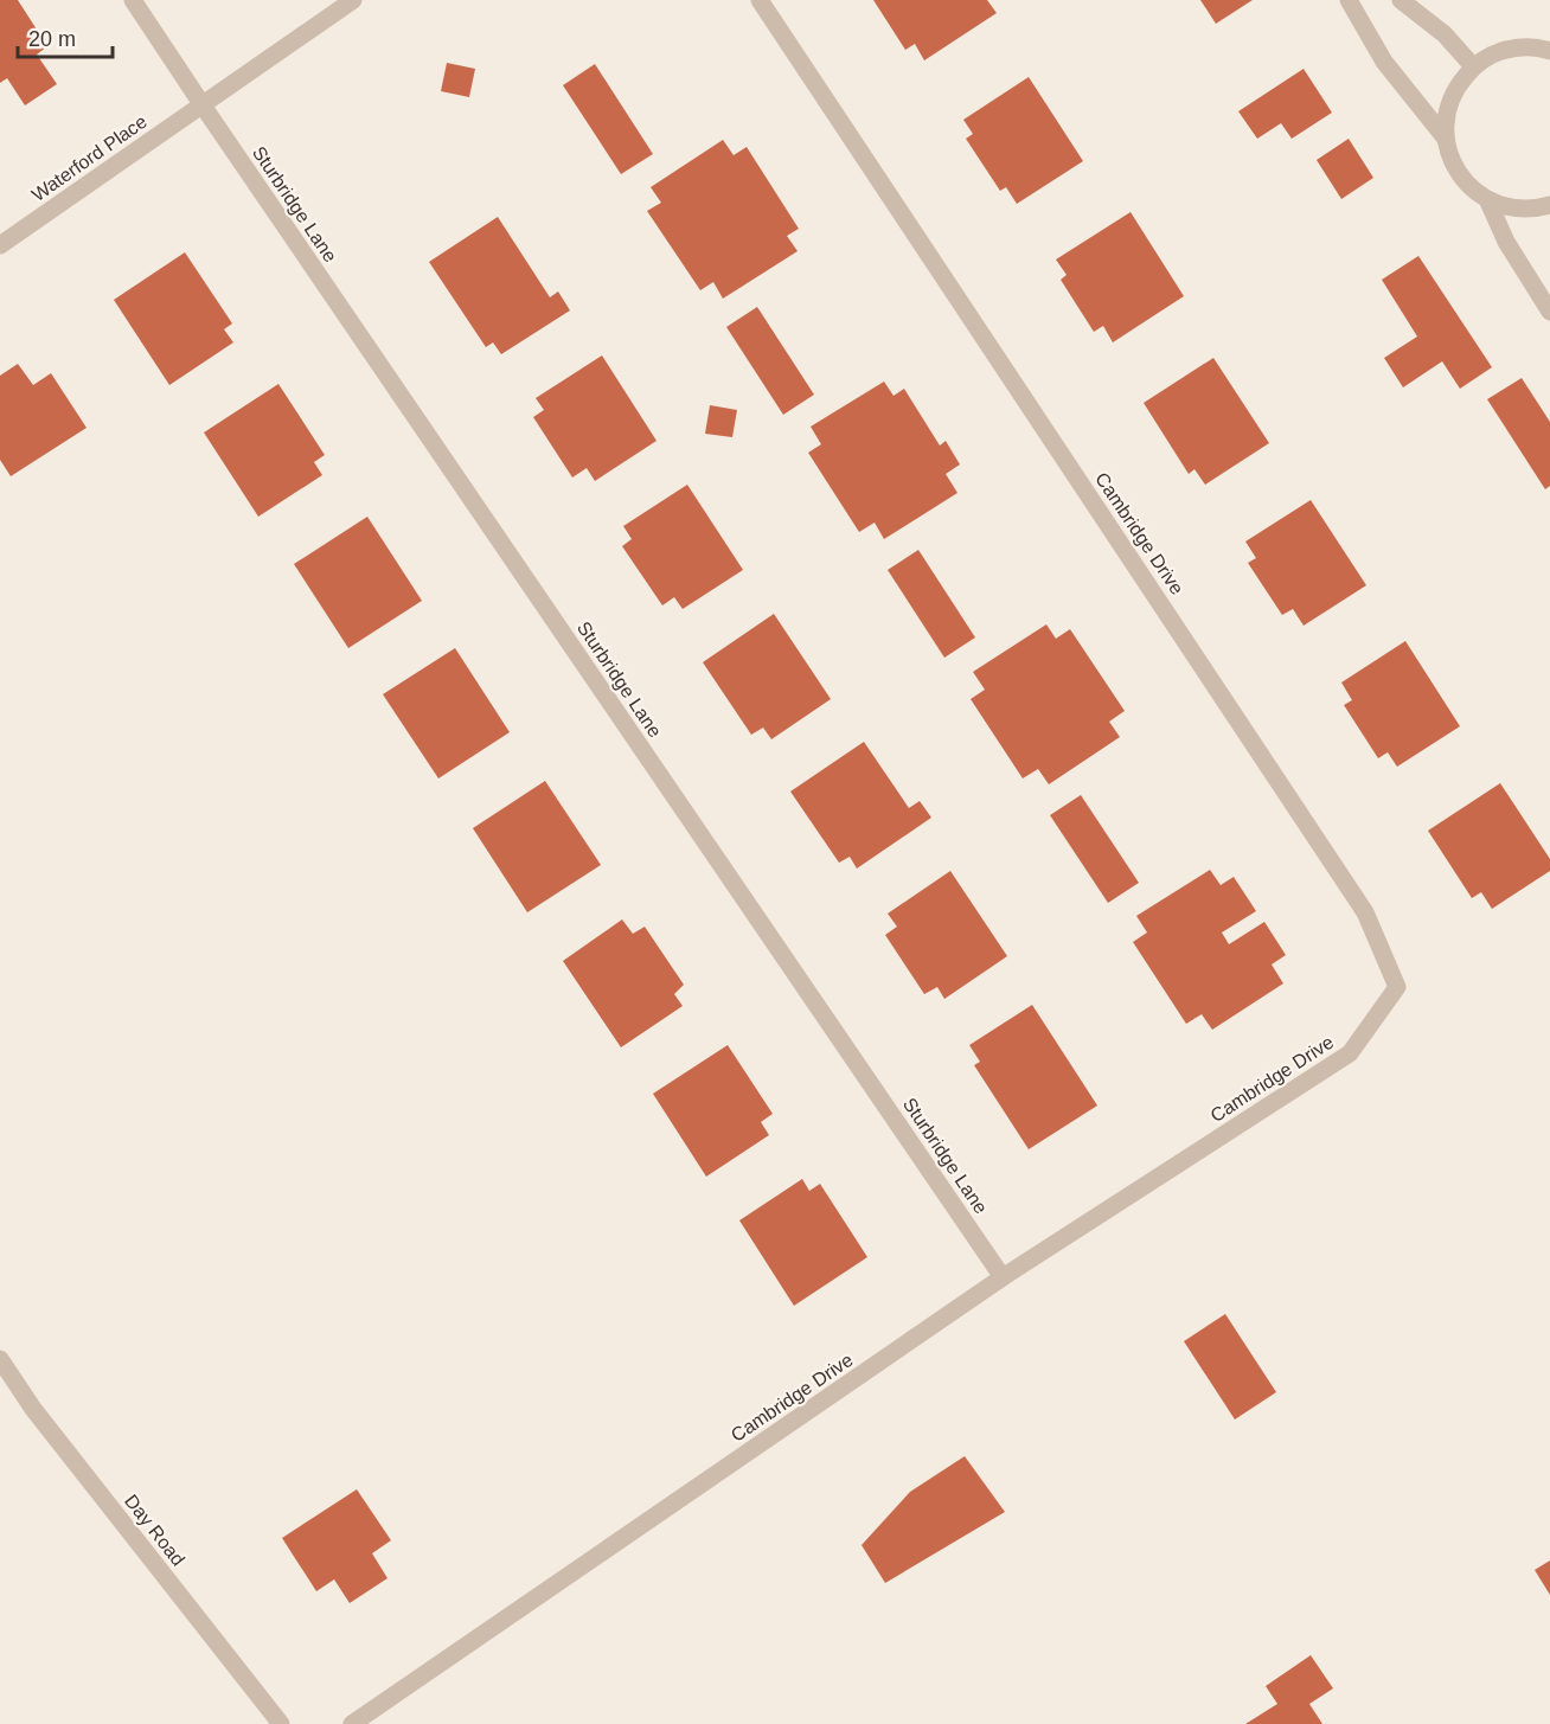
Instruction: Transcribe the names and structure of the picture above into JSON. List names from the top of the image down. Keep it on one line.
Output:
{"streets":{"street":["Waterford Place","Sturbridge Lane","Cambridge Drive","Day Road"]},"crossings":[["Waterford Place","Sturbridge Lane"],["Sturbridge Lane","Cambridge Drive"]],"scale_bar":"20 m"}
